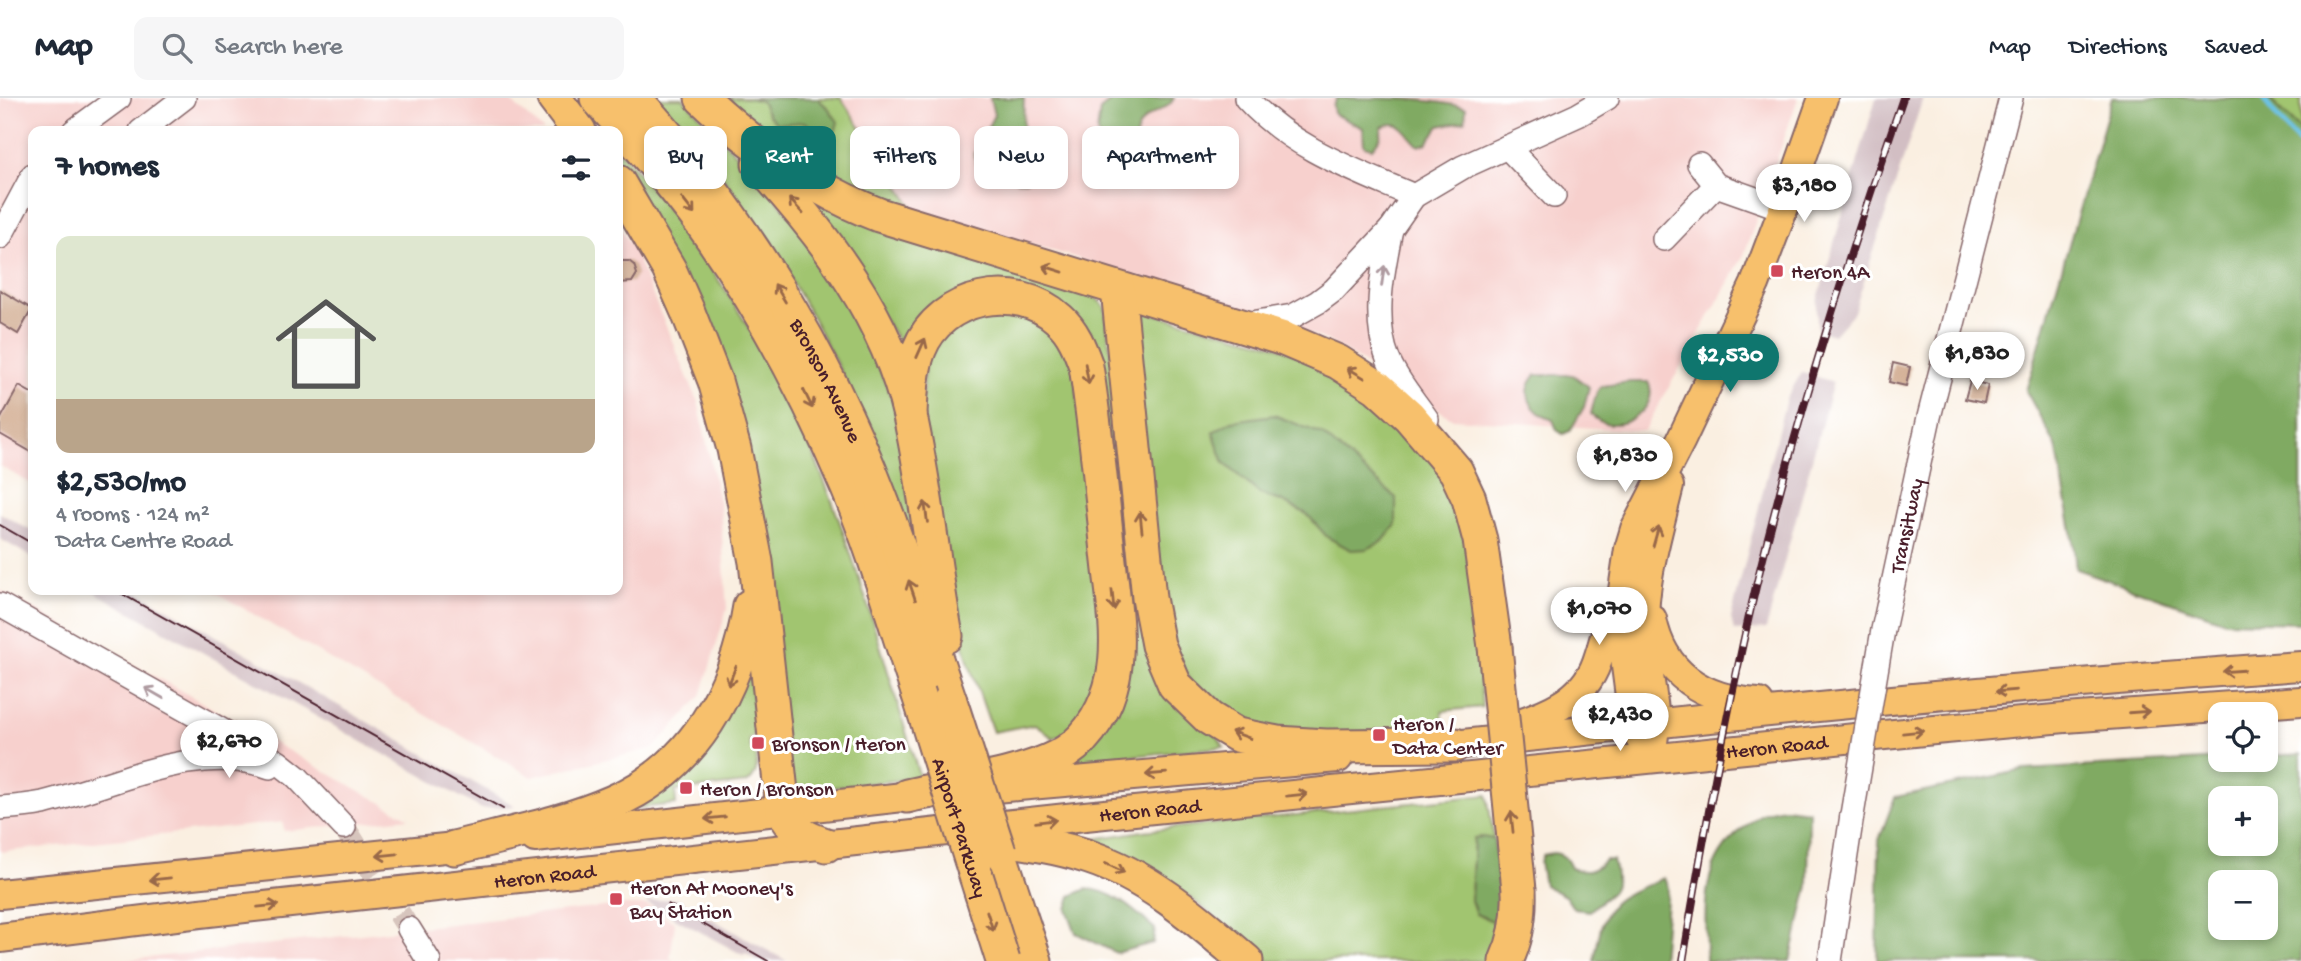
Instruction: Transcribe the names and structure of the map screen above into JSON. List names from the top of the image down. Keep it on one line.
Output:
{"streets":{"highway":["Bronson Avenue","Airport Parkway"],"main road":["Heron Road"],"street":["Transitway"]},"crossings":[["Bronson Avenue","Airport Parkway"]],"places":{"transit":["Heron 4A","Heron / Data Center","Bronson / Heron","Heron / Bronson","Heron At Mooney's Bay Station"]},"page":{"header":"Map","search":"Search here","nav":["Map","Directions","Saved"],"chip":["Buy","Rent","Filters","New","Apartment"],"heading":"7 homes","price":["$3,180","$1,830","$2,530","$1,830","$1,070","$2,430","$2,670"],"list":[{"name":"$2,530/mo","note":"4 rooms · 124 m² · Data Centre Road"}],"map_buttons":["+","−"]}}
